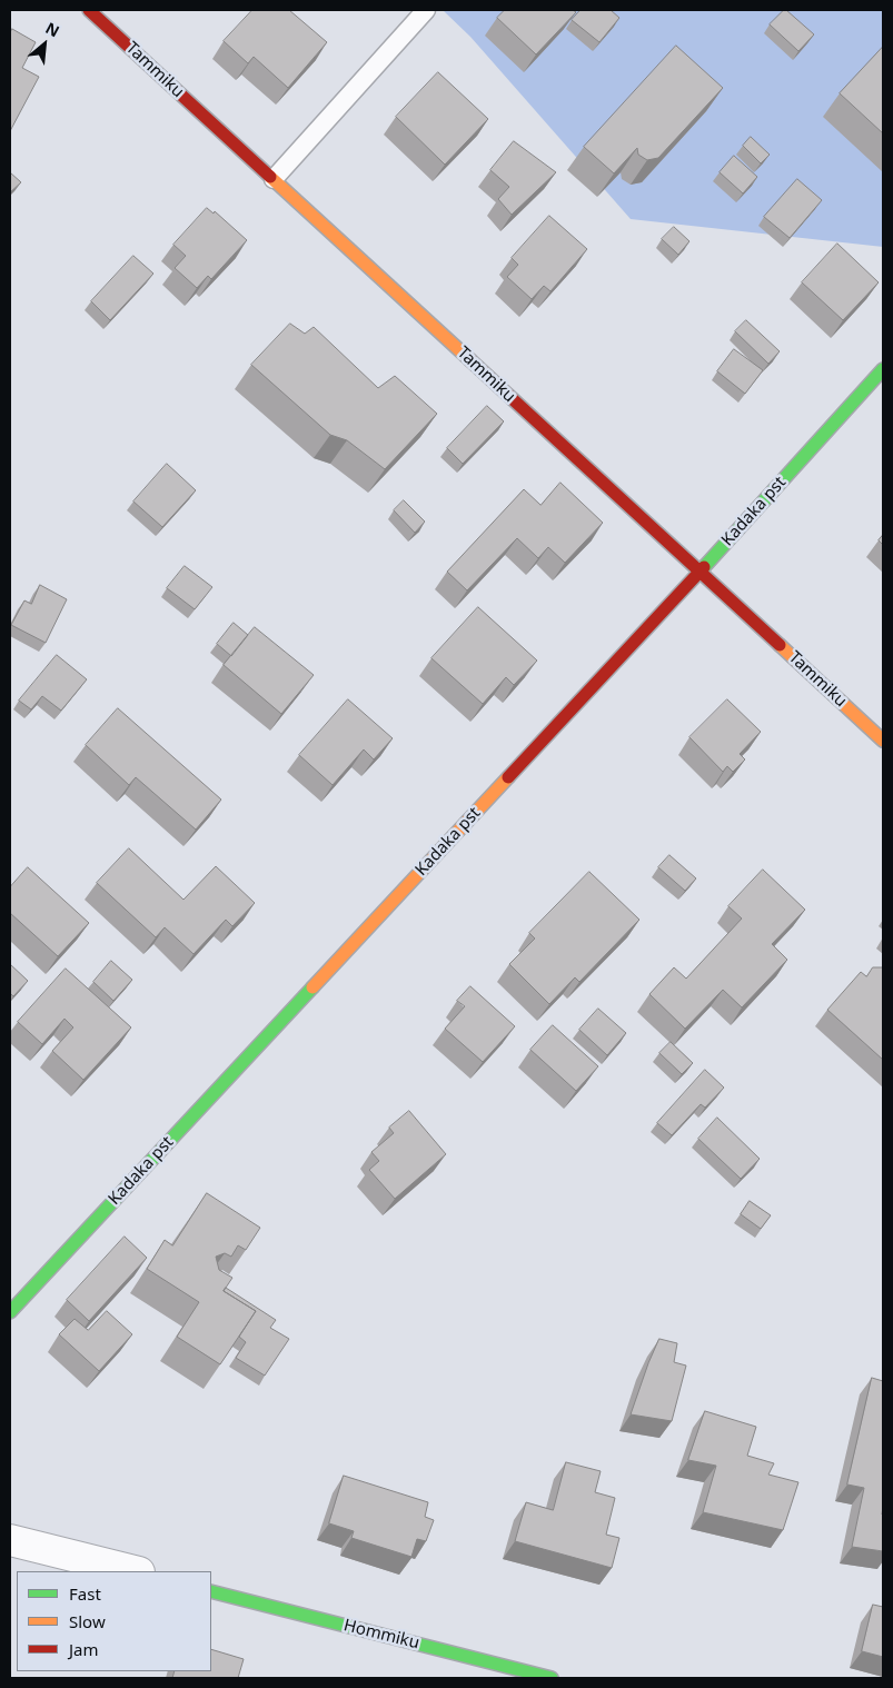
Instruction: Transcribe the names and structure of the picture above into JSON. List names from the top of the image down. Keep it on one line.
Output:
{"streets":{"street":["Tammiku","Kadaka pst","Hommiku"]},"crossings":[["Tammiku","Kadaka pst"]],"legend":["Fast","Slow","Jam"],"north":"top right"}
